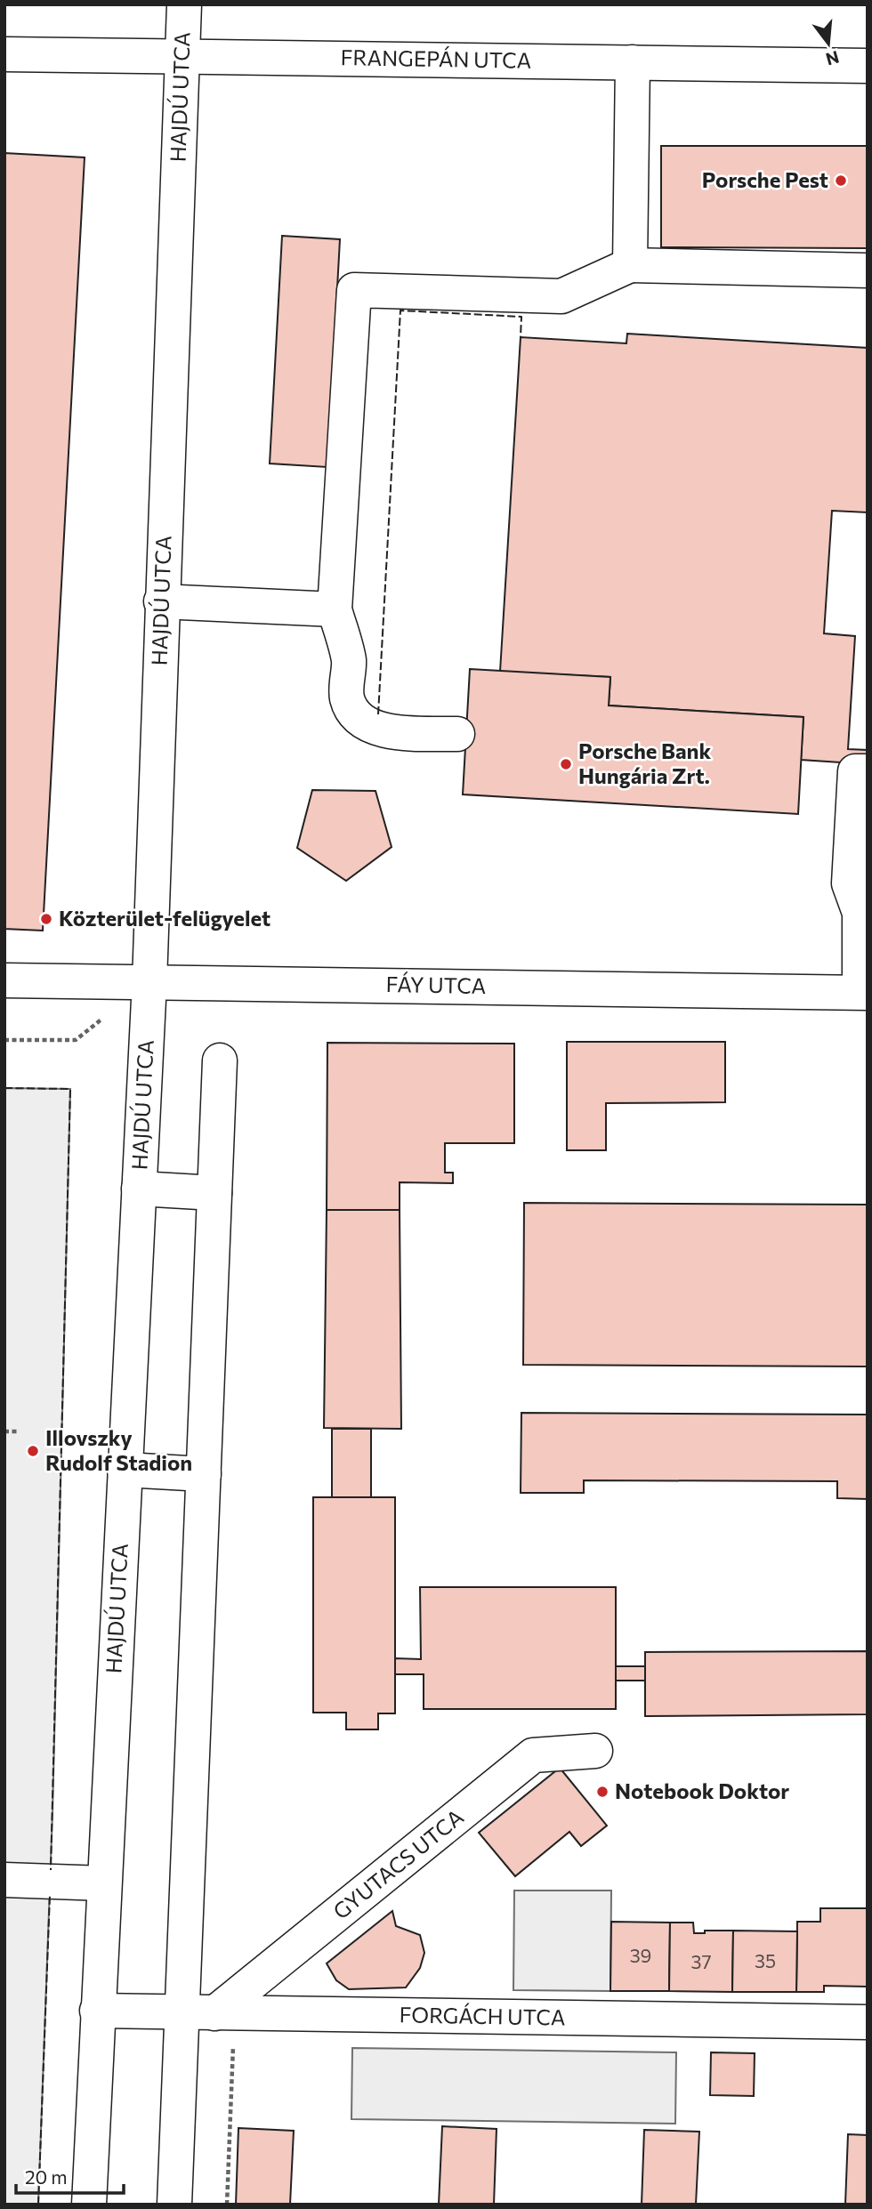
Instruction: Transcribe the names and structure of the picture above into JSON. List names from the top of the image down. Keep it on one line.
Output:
{"streets":{"street":["FRANGEPÁN UTCA","HAJDÚ UTCA","FÁY UTCA","GYUTACS UTCA","FORGÁCH UTCA"]},"crossings":[["FRANGEPÁN UTCA","HAJDÚ UTCA"],["HAJDÚ UTCA","FÁY UTCA"],["HAJDÚ UTCA","FORGÁCH UTCA"],["GYUTACS UTCA","FORGÁCH UTCA"]],"places":["Porsche Pest","Porsche Bank Hungária Zrt.","Közterület-felügyelet","Illovszky Rudolf Stadion","Notebook Doktor"],"house_numbers":["39","35","37"],"scale_bar":"20 m","north":"bottom"}
